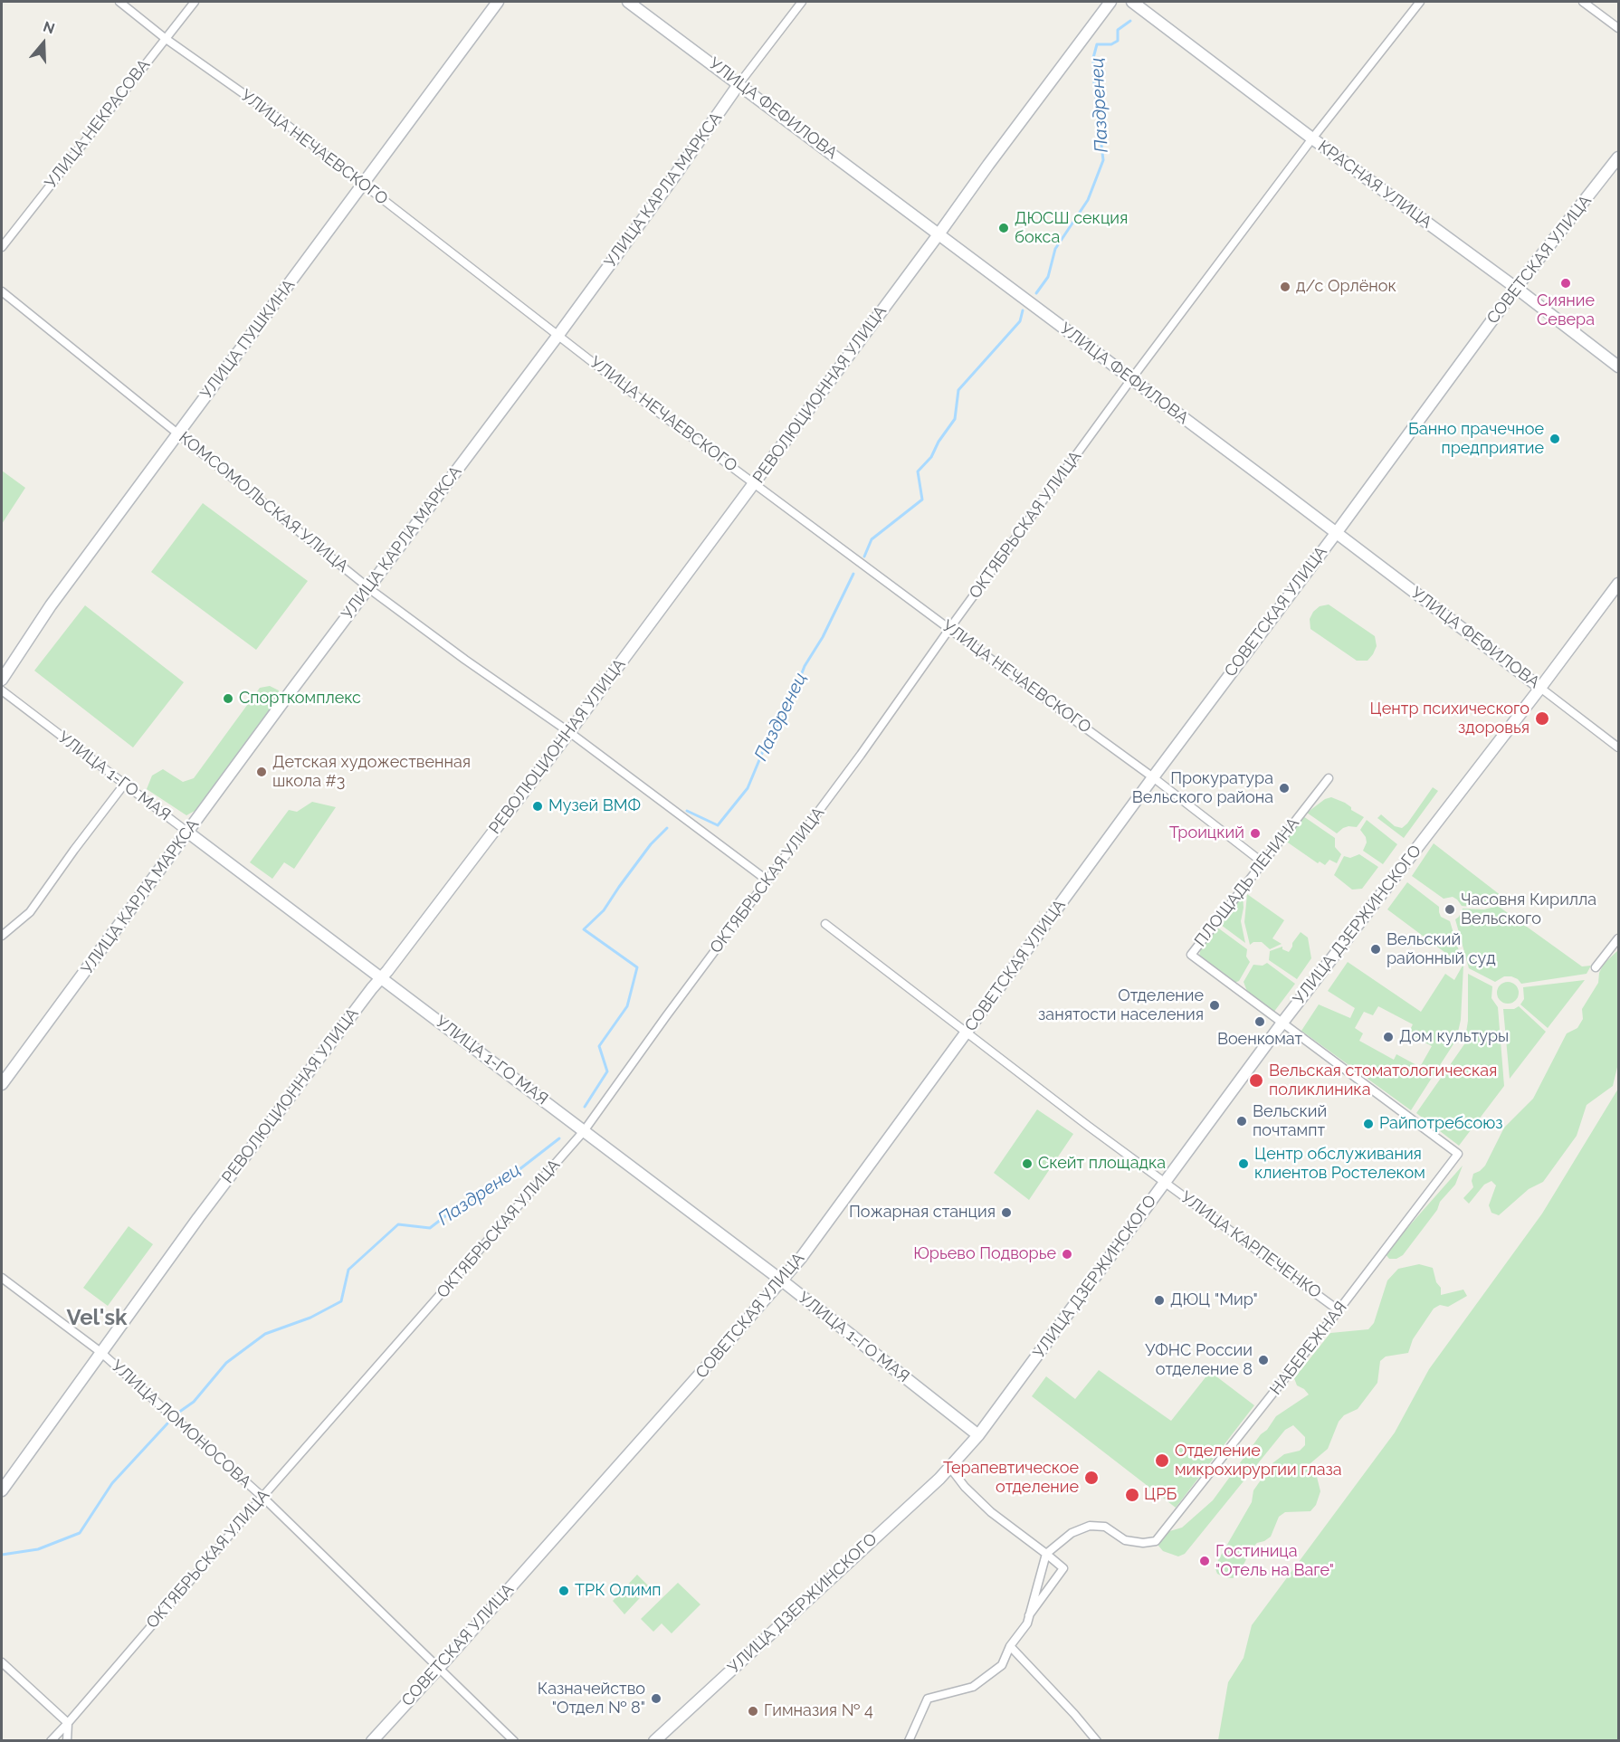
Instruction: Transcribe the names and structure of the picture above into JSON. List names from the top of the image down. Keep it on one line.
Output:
{"streets":{"main road":["УЛИЦА ФЕФИЛОВА","КРАСНАЯ УЛИЦА","УЛИЦА КАРЛА МАРКСА","СОВЕТСКАЯ УЛИЦА","УЛИЦА ПУШКИНА","РЕВОЛЮЦИОННАЯ УЛИЦА","УЛИЦА 1-ГО МАЯ","УЛИЦА ДЗЕРЖИНСКОГО"],"street":["УЛИЦА НЕКРАСОВА","УЛИЦА НЕЧАЕВСКОГО","КОМСОМОЛЬСКАЯ УЛИЦА","ОКТЯБРЬСКАЯ УЛИЦА","ПЛОЩАДЬ ЛЕНИНА","УЛИЦА КАРПЕЧЕНКО","НАБЕРЕЖНАЯ","УЛИЦА ЛОМОНОСОВА"]},"crossings":[["УЛИЦА ФЕФИЛОВА","УЛИЦА КАРЛА МАРКСА"],["УЛИЦА ФЕФИЛОВА","СОВЕТСКАЯ УЛИЦА"],["УЛИЦА ФЕФИЛОВА","РЕВОЛЮЦИОННАЯ УЛИЦА"],["УЛИЦА ФЕФИЛОВА","ОКТЯБРЬСКАЯ УЛИЦА"],["УЛИЦА ФЕФИЛОВА","УЛИЦА ДЗЕРЖИНСКОГО"],["УЛИЦА НЕКРАСОВА","УЛИЦА НЕЧАЕВСКОГО"],["УЛИЦА НЕЧАЕВСКОГО","УЛИЦА КАРЛА МАРКСА"],["УЛИЦА НЕЧАЕВСКОГО","СОВЕТСКАЯ УЛИЦА"],["УЛИЦА НЕЧАЕВСКОГО","УЛИЦА ПУШКИНА"],["УЛИЦА НЕЧАЕВСКОГО","РЕВОЛЮЦИОННАЯ УЛИЦА"],["УЛИЦА НЕЧАЕВСКОГО","ОКТЯБРЬСКАЯ УЛИЦА"],["УЛИЦА НЕЧАЕВСКОГО","ПЛОЩАДЬ ЛЕНИНА"],["КРАСНАЯ УЛИЦА","СОВЕТСКАЯ УЛИЦА"],["КРАСНАЯ УЛИЦА","ОКТЯБРЬСКАЯ УЛИЦА"],["УЛИЦА КАРЛА МАРКСА","КОМСОМОЛЬСКАЯ УЛИЦА"],["УЛИЦА КАРЛА МАРКСА","УЛИЦА 1-ГО МАЯ"],["СОВЕТСКАЯ УЛИЦА","УЛИЦА 1-ГО МАЯ"],["СОВЕТСКАЯ УЛИЦА","УЛИЦА КАРПЕЧЕНКО"],["СОВЕТСКАЯ УЛИЦА","УЛИЦА ЛОМОНОСОВА"],["УЛИЦА ПУШКИНА","КОМСОМОЛЬСКАЯ УЛИЦА"],["РЕВОЛЮЦИОННАЯ УЛИЦА","КОМСОМОЛЬСКАЯ УЛИЦА"],["РЕВОЛЮЦИОННАЯ УЛИЦА","УЛИЦА 1-ГО МАЯ"],["РЕВОЛЮЦИОННАЯ УЛИЦА","УЛИЦА ЛОМОНОСОВА"],["КОМСОМОЛЬСКАЯ УЛИЦА","ОКТЯБРЬСКАЯ УЛИЦА"],["ОКТЯБРЬСКАЯ УЛИЦА","УЛИЦА 1-ГО МАЯ"],["ОКТЯБРЬСКАЯ УЛИЦА","УЛИЦА ЛОМОНОСОВА"],["УЛИЦА 1-ГО МАЯ","УЛИЦА ДЗЕРЖИНСКОГО"],["ПЛОЩАДЬ ЛЕНИНА","УЛИЦА ДЗЕРЖИНСКОГО"],["ПЛОЩАДЬ ЛЕНИНА","НАБЕРЕЖНАЯ"],["УЛИЦА ДЗЕРЖИНСКОГО","УЛИЦА КАРПЕЧЕНКО"],["УЛИЦА КАРПЕЧЕНКО","НАБЕРЕЖНАЯ"]],"districts":["Vel'sk"],"water":["Паздренец"],"places":["ДЮСШ секция бокса","Сияние Севера","д/с Орлёнок","Банно прачечное предприятие","Спорткомплекс","Центр психического здоровья","Детская художественная школа #3","Прокуратура Вельского района","Музей ВМФ","Троицкий","Часовня Кирилла Вельского","Вельский районный суд","Отделение занятости населения","Военкомат","Дом культуры","Вельская стоматологическая поликлиника","Вельский почтампт","Райпотребсоюз","Скейт площадка","Центр обслуживания клиентов Ростелеком","Пожарная станция","Юрьево Подворье","ДЮЦ \"Мир\"","УФНС России отделение 8","Отделение микрохирургии глаза","Терапевтическое отделение","ЦРБ","Гостиница \"Отель на Ваге\"","ТРК Олимп","Казначейство \"Отдел № 8\"","Гимназия № 4"],"north":"top"}
